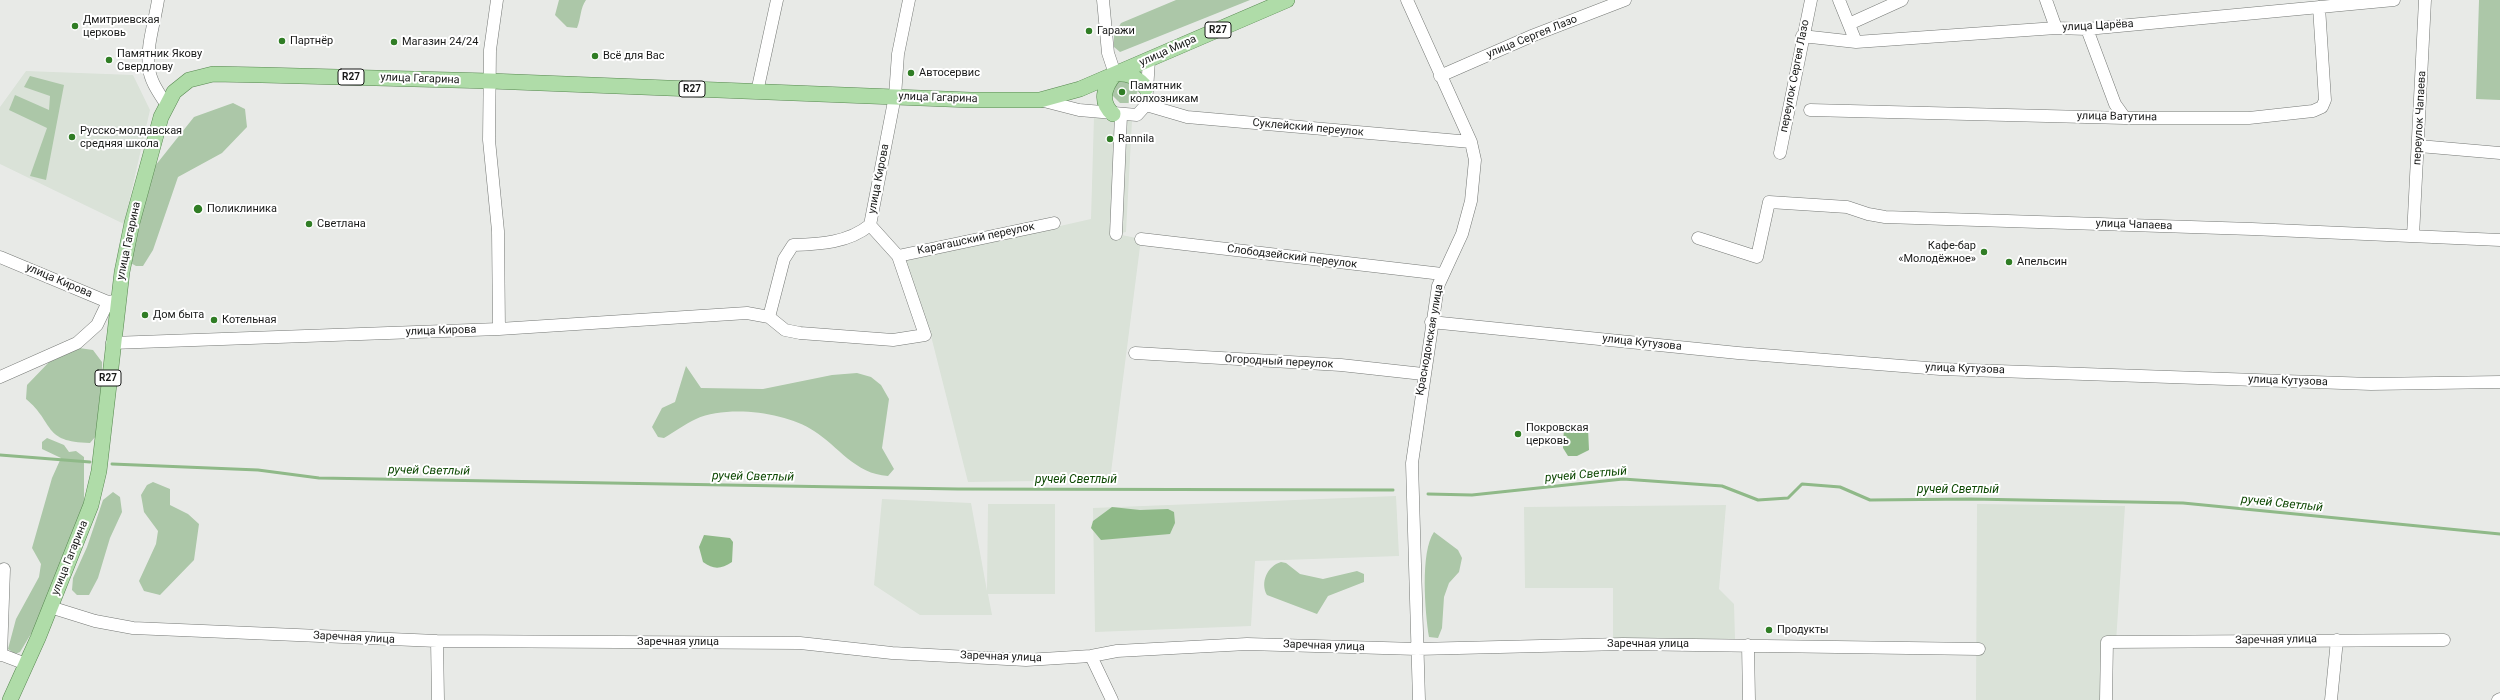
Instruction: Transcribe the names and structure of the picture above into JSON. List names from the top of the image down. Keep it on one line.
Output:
{"streets":{"main road":["R27","улица Мира","улица Гагарина"],"street":["улица Царёва","улица Сергея Лазо","переулок Сергея Лазо","улица Ватутина","переулок Чапаева","Суклейский переулок","улица Кирова","улица Чапаева","Карагашский переулок","Слободзейский переулок","Краснодонская улица","улица Кутузова","Огородный переулок","Заречная улица"]},"crossings":[["улица Царёва","переулок Сергея Лазо"],["улица Царёва","улица Ватутина"],["улица Сергея Лазо","Краснодонская улица"],["улица Мира","улица Гагарина"],["улица Мира","Суклейский переулок"],["улица Гагарина","Суклейский переулок"],["улица Гагарина","улица Кирова"],["улица Гагарина","Заречная улица"],["переулок Чапаева","улица Чапаева"],["Суклейский переулок","Краснодонская улица"],["улица Кирова","Карагашский переулок"],["Слободзейский переулок","Краснодонская улица"],["Краснодонская улица","улица Кутузова"],["Краснодонская улица","Огородный переулок"],["Краснодонская улица","Заречная улица"]],"water":["ручей Светлый"],"places":["Дмитриевская церковь","Гаражи","Партнёр","Магазин 24/24","Всё для Вас","Памятник Якову Свердлову","Автосервис","Памятник колхозникам","Русско-молдавская средняя школа","Rannila","Поликлиника","Светлана","Кафе-бар «Молодёжное»","Апельсин","Дом быта","Котельная","Покровская церковь","Продукты"]}
